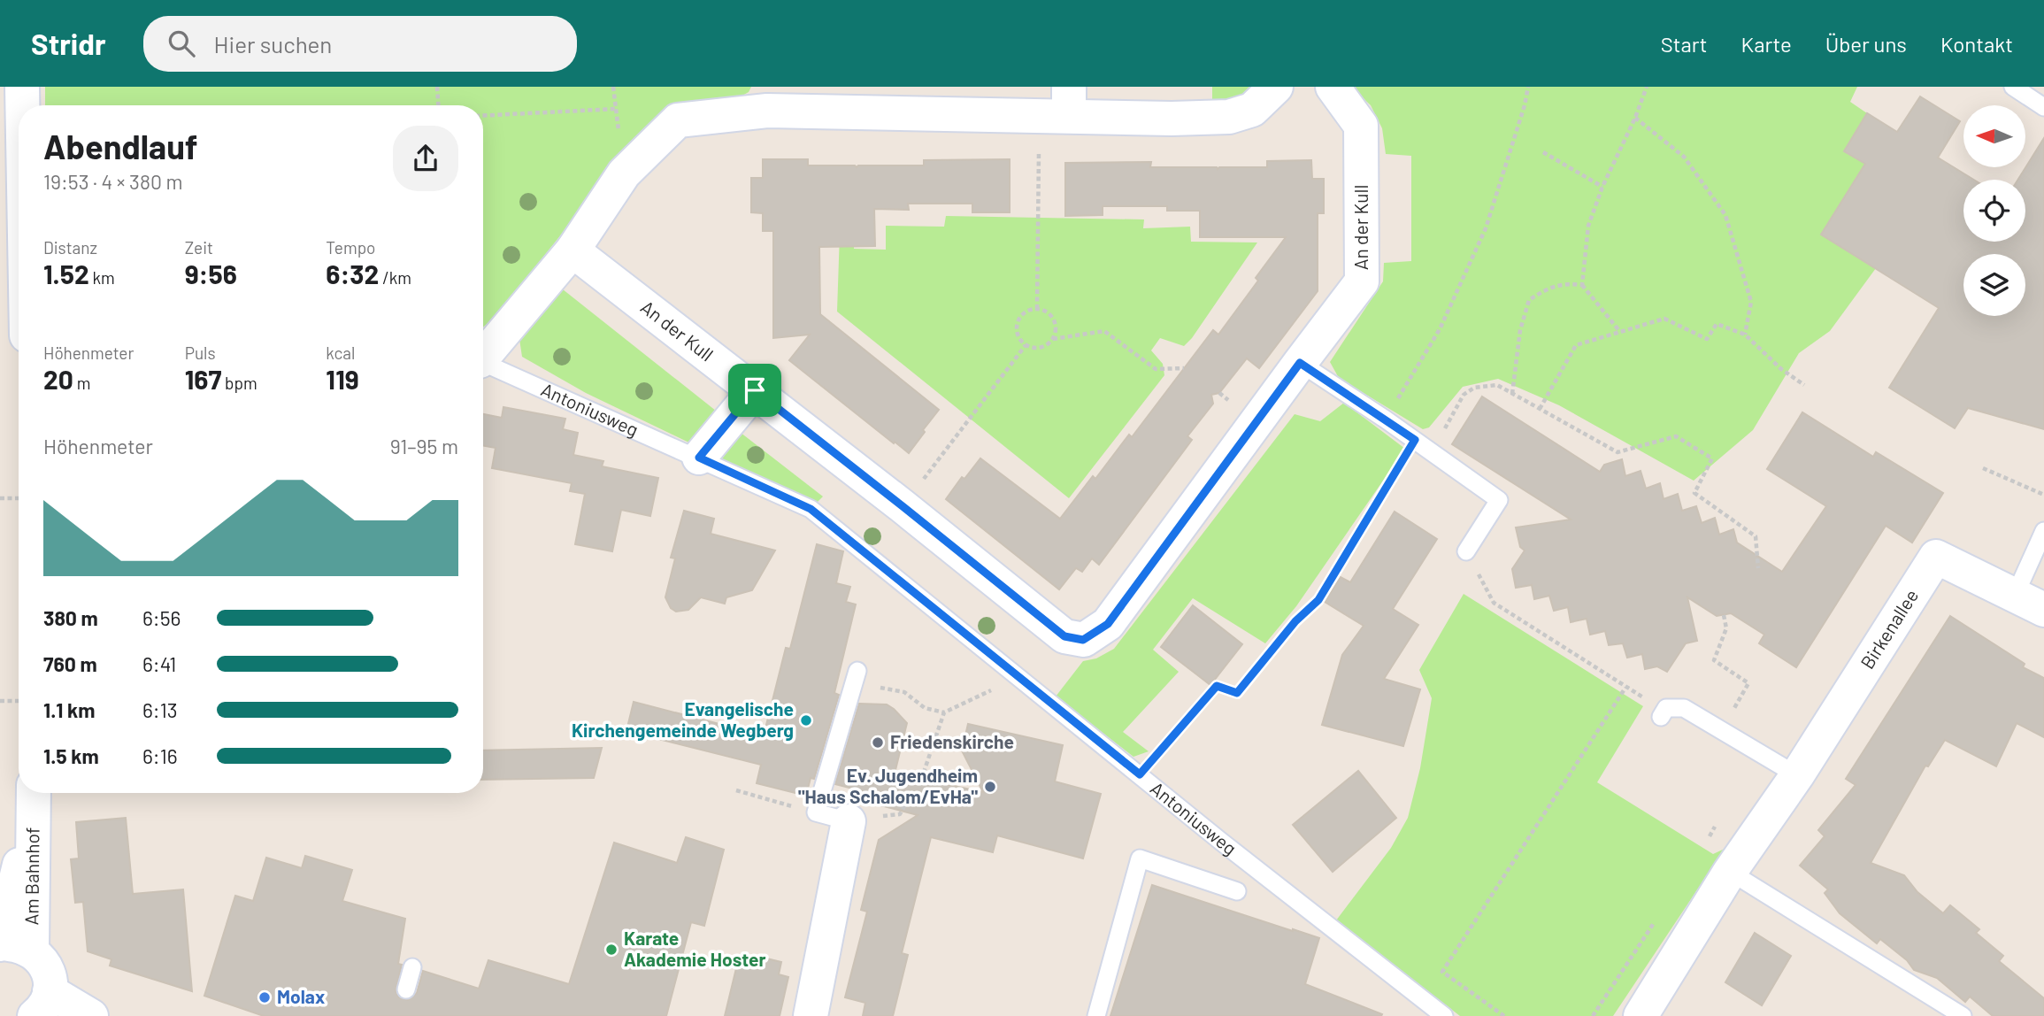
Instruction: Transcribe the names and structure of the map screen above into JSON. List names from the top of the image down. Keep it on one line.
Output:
{"streets":{"street":["An der Kull","Birkenallee","Am Bahnhof"],"lane":["Antoniusweg"]},"places":["Evangelische Kirchengemeinde Wegberg","Friedenskirche","Ev. Jugendheim \"Haus Schalom/EvHa\"","Karate Akademie Hoster","Molax"],"north":"left","page":{"header":"Stridr","search":"Hier suchen","nav":["Start","Karte","Über uns","Kontakt"],"heading":["Abendlauf","19:53 · 4 × 380 m"],"stats":[["Distanz","1.52 km"],["Zeit","9:56"],["Tempo","6:32 /km"],["Höhenmeter","20 m"],["Puls","167 bpm"],["kcal","119"]],"chart":["Höhenmeter","91–95 m"],"list":[{"name":"380 m","note":"6:56"},{"name":"760 m","note":"6:41"},{"name":"1.1 km","note":"6:13"},{"name":"1.5 km","note":"6:16"}]}}
